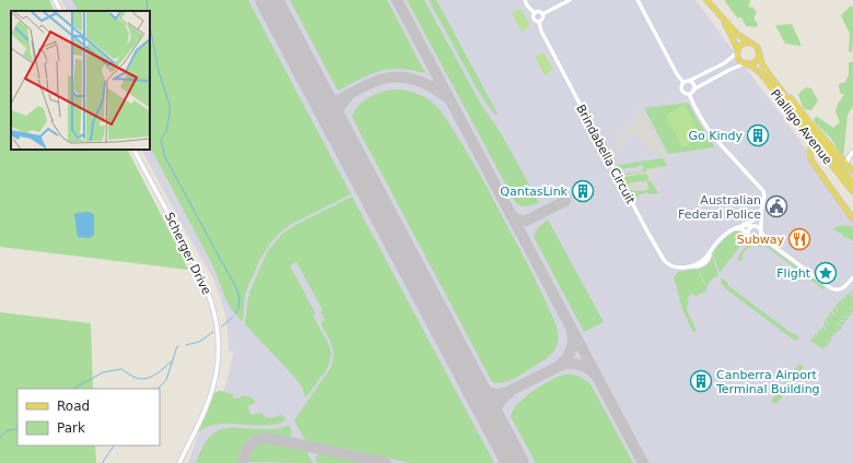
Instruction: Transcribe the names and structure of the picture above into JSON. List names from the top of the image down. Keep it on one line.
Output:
{"streets":{"main road":["Pialligo Avenue"],"street":["Brindabella Circuit","Scherger Drive"]},"places":{"building":["Go Kindy","QantasLink","Canberra Airport Terminal Building"],"public building":["Australian Federal Police"],"restaurant":["Subway"],"place":["Flight"]},"legend":["Road","Park"]}
